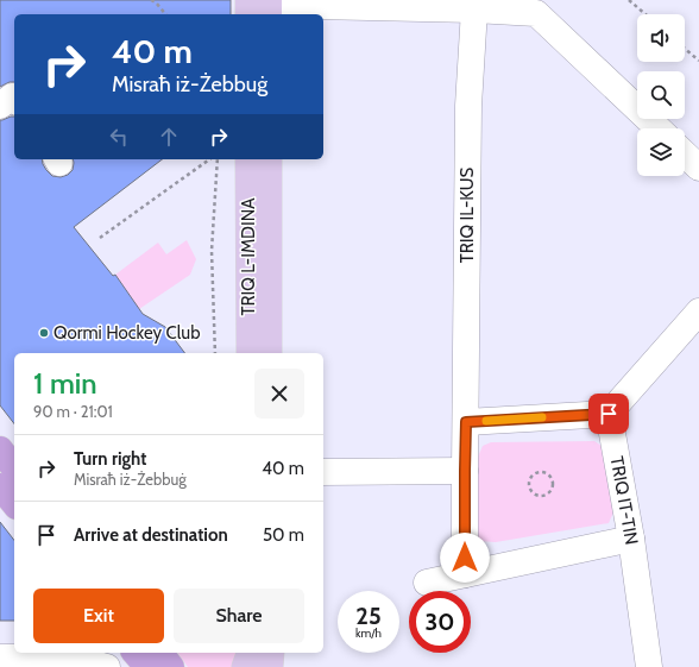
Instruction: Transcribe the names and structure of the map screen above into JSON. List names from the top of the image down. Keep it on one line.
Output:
{"streets":{"main road":["TRIQ L-IMDINA"],"street":["TRIQ IL-KUS","TRIQ IT-TIN"]},"places":["Qormi Hockey Club"],"page":{"turn":["40 m","Misraħ iż-Żebbuġ"],"heading":["1 min","90 m · 21:01"],"list":[{"name":"Turn right","note":"Misraħ iż-Żebbuġ","value":"40 m"},{"name":"Arrive at destination","value":"50 m"}],"buttons":["Exit","Share"],"speed":"25 km/h","limit":"30"}}
